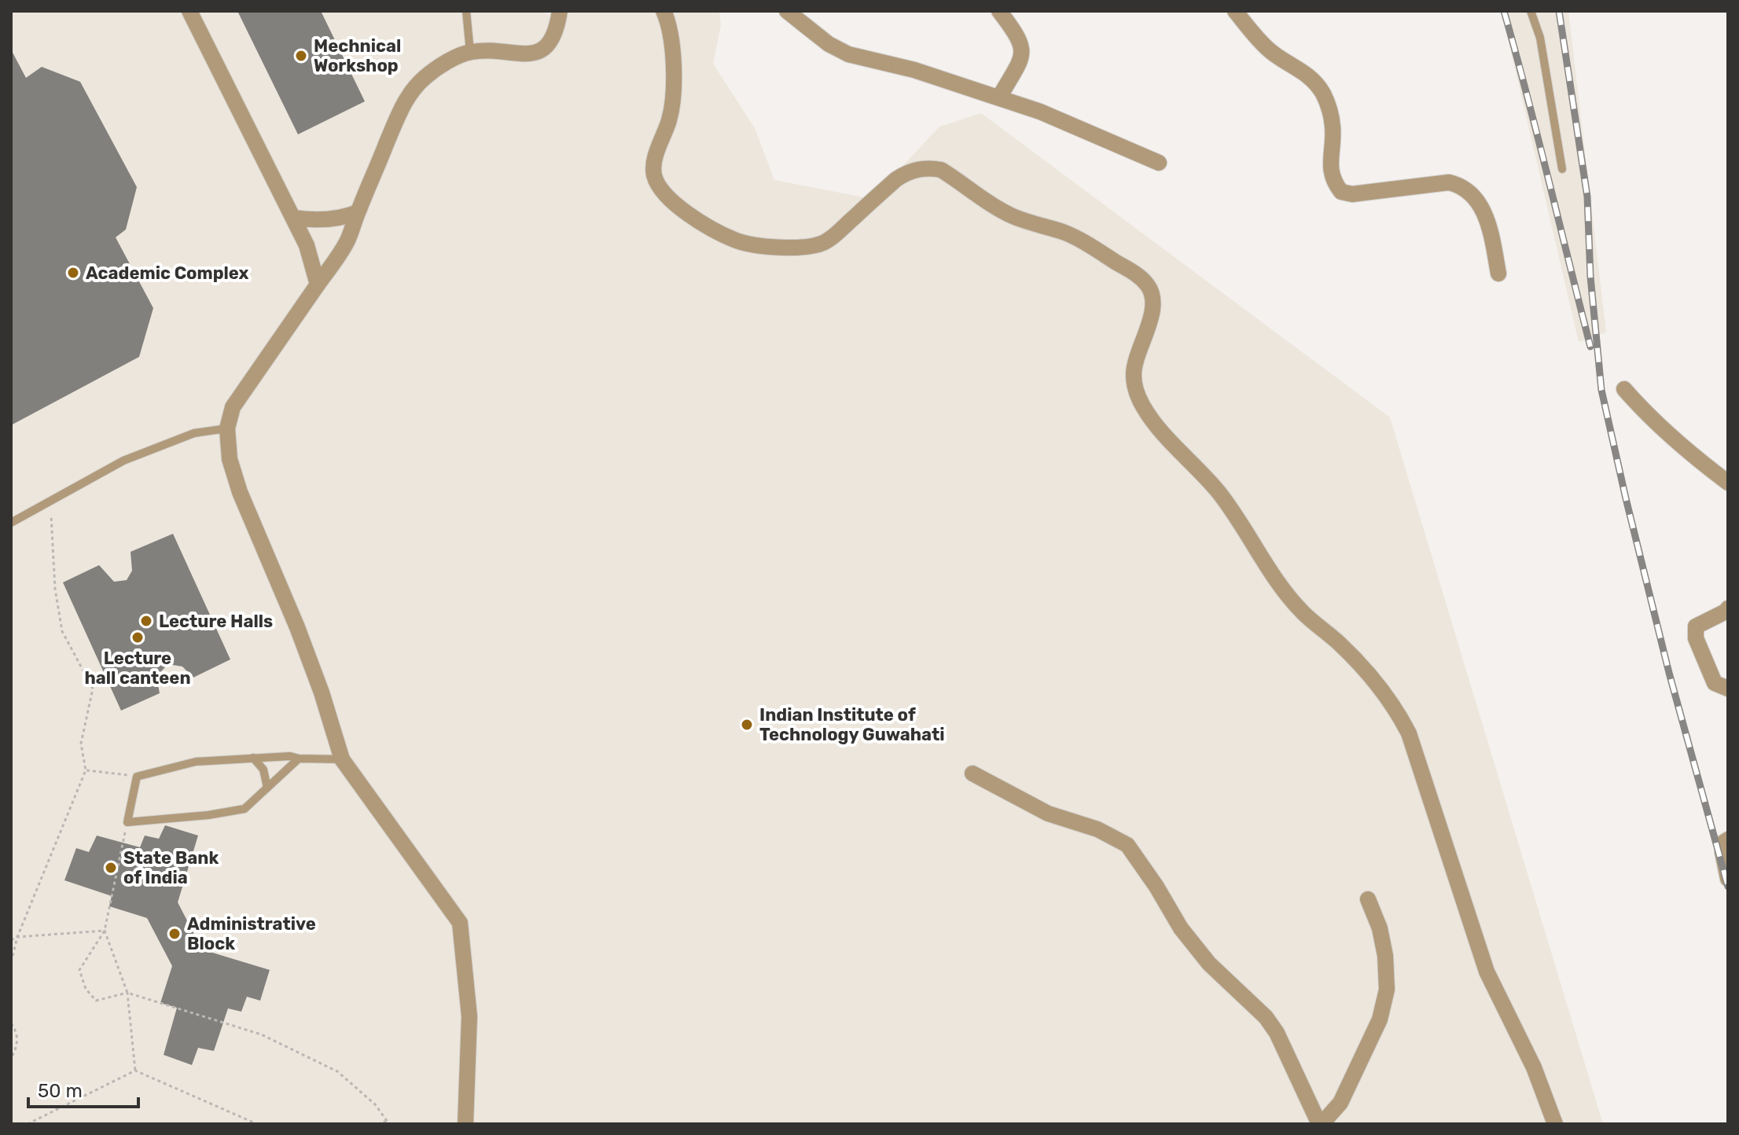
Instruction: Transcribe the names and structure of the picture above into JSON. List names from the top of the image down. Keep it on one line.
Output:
{"places":["Mechnical Workshop","Academic Complex","Lecture Halls","Lecture hall canteen","Indian Institute of Technology Guwahati","State Bank of India","Administrative Block"],"scale_bar":"50 m"}
